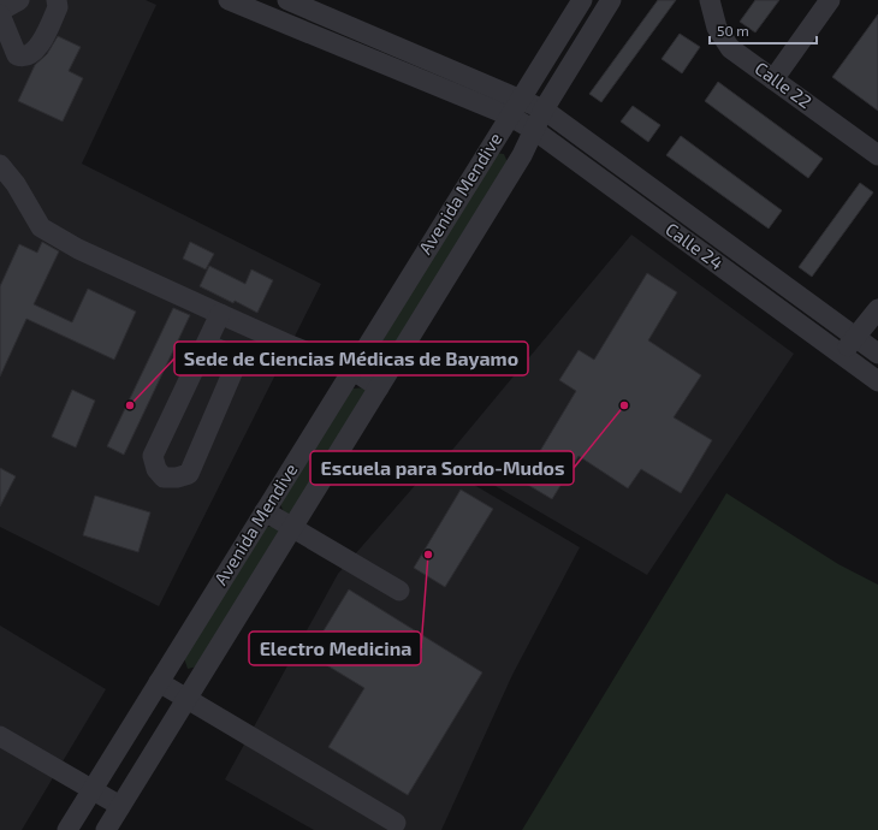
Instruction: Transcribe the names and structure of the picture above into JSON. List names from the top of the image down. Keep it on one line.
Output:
{"streets":{"street":["Calle 22","Avenida Mendive","Calle 24"]},"crossings":[["Avenida Mendive","Calle 24"]],"places":["Sede de Ciencias Médicas de Bayamo","Escuela para Sordo-Mudos","Electro Medicina"],"scale_bar":"50 m"}
